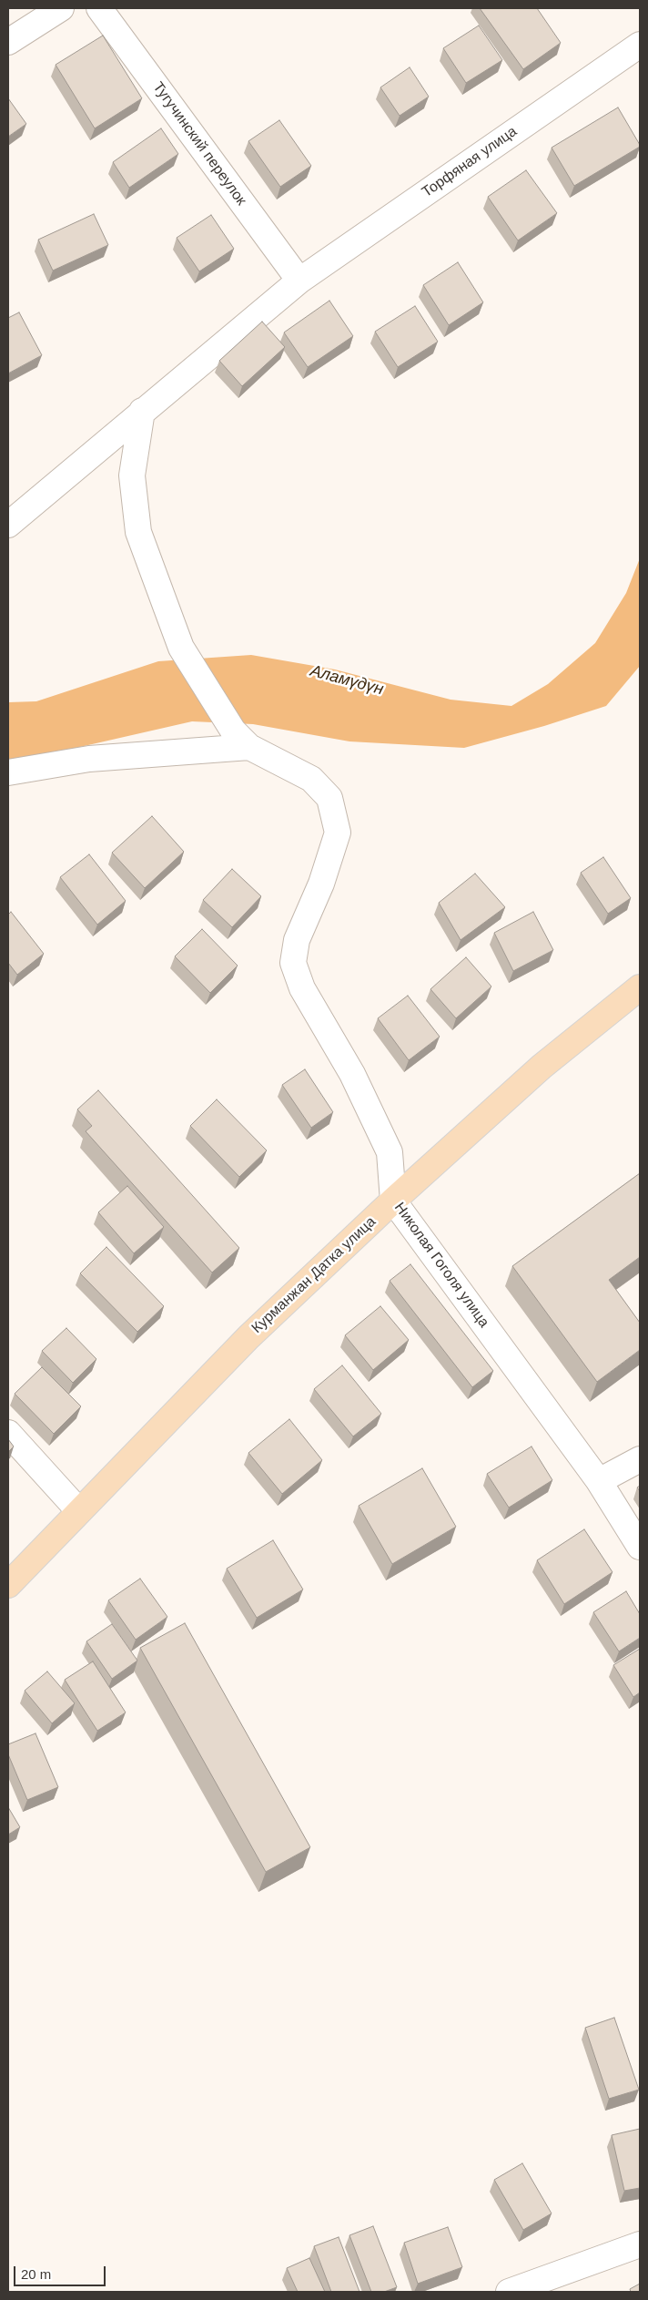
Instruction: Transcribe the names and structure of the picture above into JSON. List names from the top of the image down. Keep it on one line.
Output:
{"streets":{"main road":["Курманжан Датка улица"],"street":["Тугучинский переулок","Торфяная улица","Николая Гоголя улица"]},"crossings":[["Тугучинский переулок","Торфяная улица"],["Николая Гоголя улица","Курманжан Датка улица"]],"water":["Аламүдүн"],"scale_bar":"20 m"}
